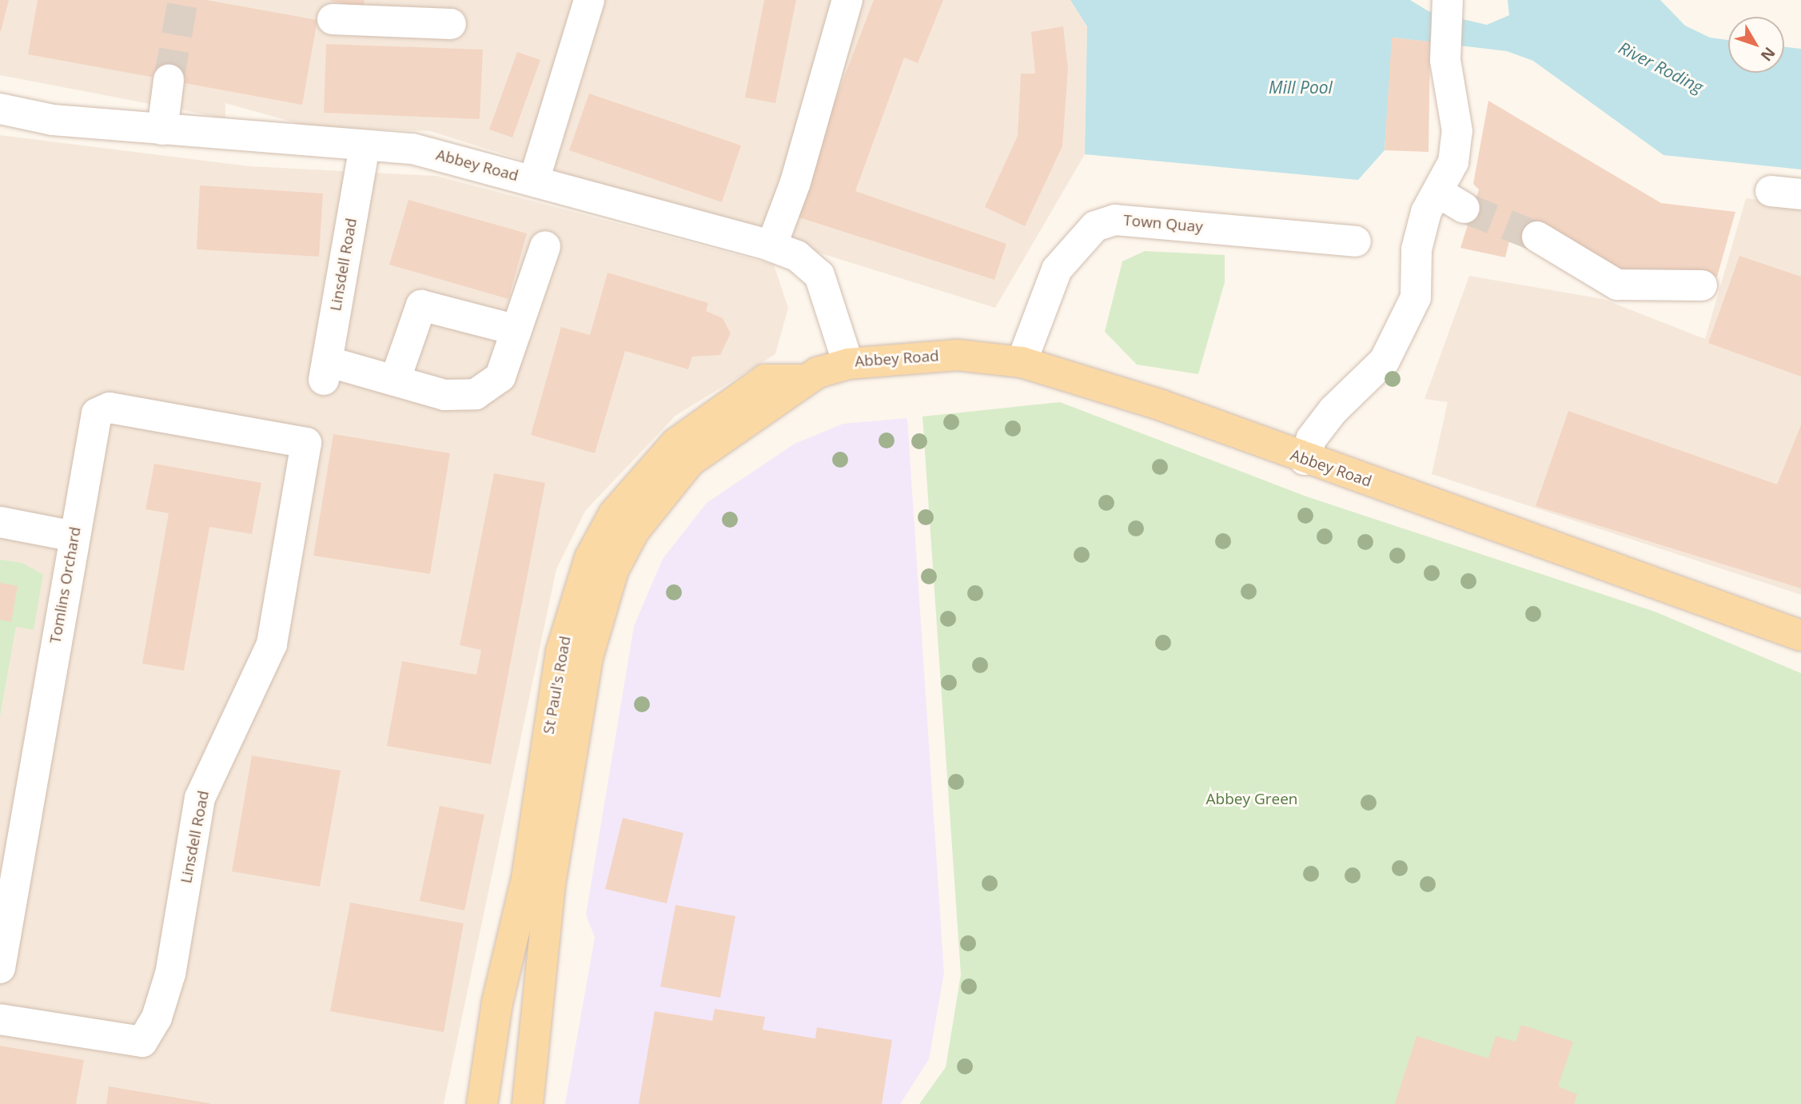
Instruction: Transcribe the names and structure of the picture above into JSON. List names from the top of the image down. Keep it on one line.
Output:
{"streets":{"main road":["Abbey Road","St Paul's Road"],"street":["Town Quay","Linsdell Road","Tomlins Orchard"]},"crossings":[["Abbey Road","Town Quay"],["Abbey Road","Linsdell Road"],["Abbey Road","St Paul's Road"],["Linsdell Road","Tomlins Orchard"]],"water":["River Roding","Mill Pool"],"parks":["Abbey Green"],"north":"bottom right"}
